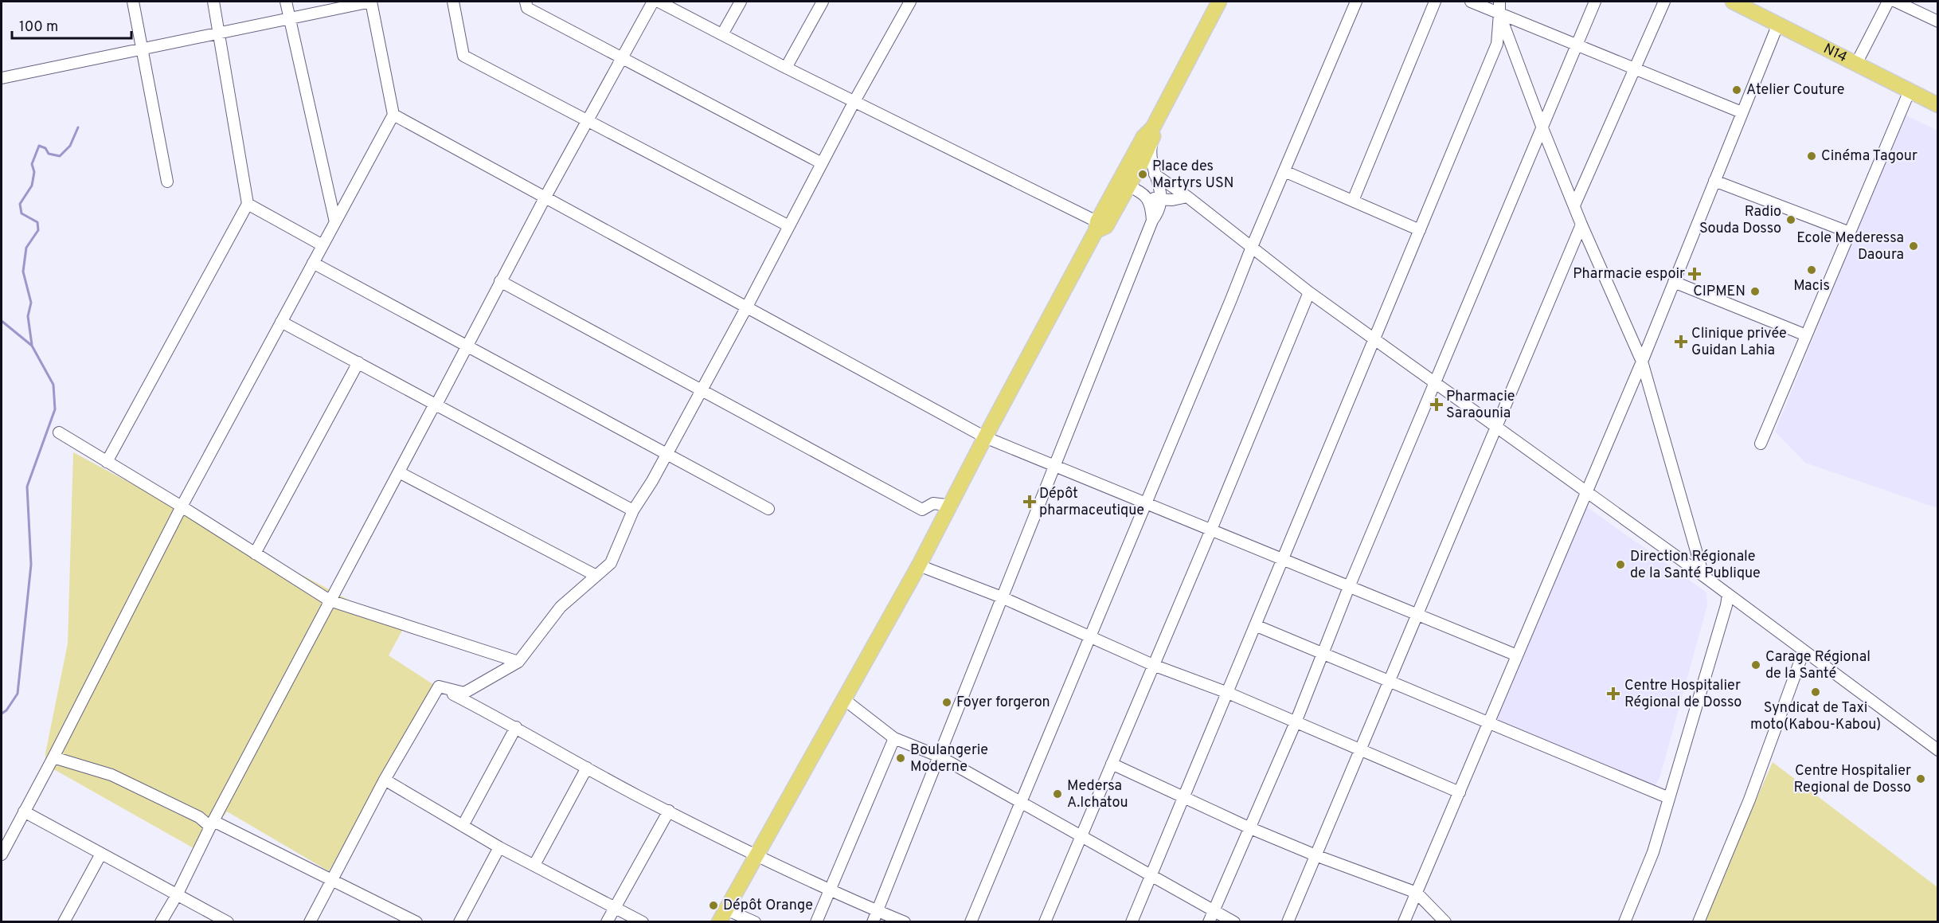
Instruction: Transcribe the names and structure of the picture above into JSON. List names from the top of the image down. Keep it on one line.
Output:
{"streets":{"main road":["N14"]},"places":{"other":["Atelier Couture","Cinéma Tagour","Place des Martyrs USN","Radio Souda Dosso","Ecole Mederessa Daoura","Macis","CIPMEN","Direction Régionale de la Santé Publique","Carage Régional de la Santé","Syndicat de Taxi moto(Kabou-Kabou)","Foyer forgeron","Boulangerie Moderne","Centre Hospitalier Regional de Dosso","Medersa A.Ichatou","Dépôt Orange"],"health":["Pharmacie espoir","Clinique privée Guidan Lahia","Pharmacie Saraounia","Dépôt pharmaceutique","Centre Hospitalier Régional de Dosso"]},"scale_bar":"100 m"}
